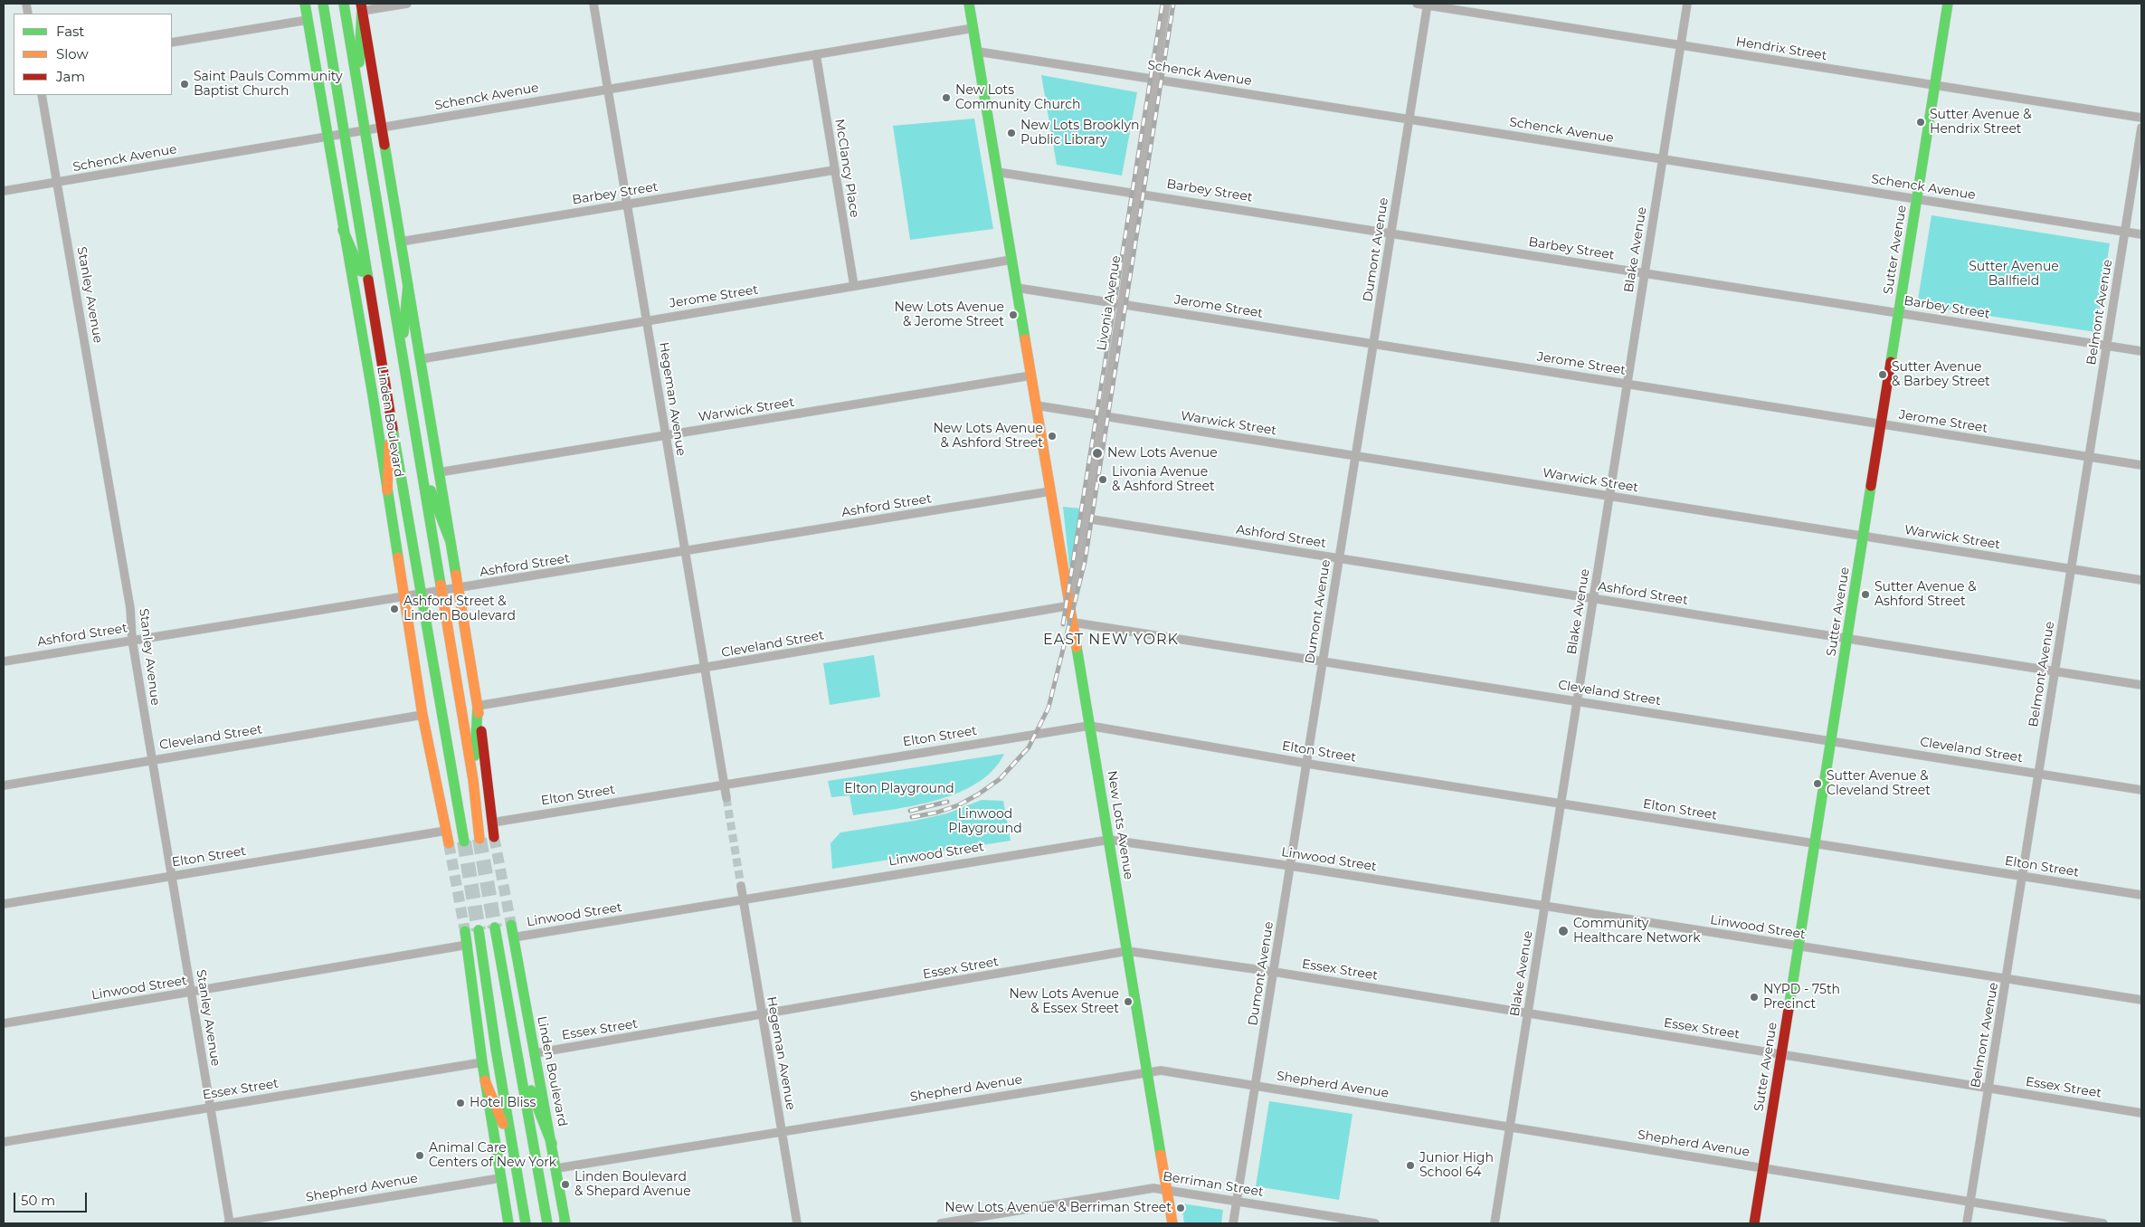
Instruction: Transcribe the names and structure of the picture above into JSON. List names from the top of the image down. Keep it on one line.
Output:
{"streets":{"main road":["Sutter Avenue","Linden Boulevard","New Lots Avenue"],"street":["Hendrix Street","Schenck Avenue","McClancy Place","Barbey Street","Dumont Avenue","Blake Avenue","Stanley Avenue","Jerome Street","Livonia Avenue","Belmont Avenue","Hegeman Avenue","Warwick Street","Ashford Street","Cleveland Street","Elton Street","Linwood Street","Essex Street","Shepherd Avenue","Berriman Street"]},"crossings":[["Hendrix Street","Dumont Avenue"],["Hendrix Street","Blake Avenue"],["Hendrix Street","Sutter Avenue"],["Schenck Avenue","McClancy Place"],["Schenck Avenue","Dumont Avenue"],["Schenck Avenue","Blake Avenue"],["Schenck Avenue","Sutter Avenue"],["Schenck Avenue","Stanley Avenue"],["Schenck Avenue","Livonia Avenue"],["Schenck Avenue","Belmont Avenue"],["Schenck Avenue","Hegeman Avenue"],["Schenck Avenue","Linden Boulevard"],["Schenck Avenue","New Lots Avenue"],["McClancy Place","Barbey Street"],["McClancy Place","Jerome Street"],["Barbey Street","Dumont Avenue"],["Barbey Street","Blake Avenue"],["Barbey Street","Sutter Avenue"],["Barbey Street","Livonia Avenue"],["Barbey Street","Belmont Avenue"],["Barbey Street","Hegeman Avenue"],["Barbey Street","New Lots Avenue"],["Dumont Avenue","Jerome Street"],["Dumont Avenue","Warwick Street"],["Dumont Avenue","Ashford Street"],["Dumont Avenue","Cleveland Street"],["Dumont Avenue","Elton Street"],["Dumont Avenue","Linwood Street"],["Dumont Avenue","Essex Street"],["Dumont Avenue","Shepherd Avenue"],["Dumont Avenue","Berriman Street"],["Blake Avenue","Jerome Street"],["Blake Avenue","Warwick Street"],["Blake Avenue","Ashford Street"],["Blake Avenue","Cleveland Street"],["Blake Avenue","Elton Street"],["Blake Avenue","Linwood Street"],["Blake Avenue","Essex Street"],["Blake Avenue","Shepherd Avenue"],["Sutter Avenue","Jerome Street"],["Sutter Avenue","Warwick Street"],["Sutter Avenue","Ashford Street"],["Sutter Avenue","Cleveland Street"],["Sutter Avenue","Elton Street"],["Sutter Avenue","Linwood Street"],["Sutter Avenue","Essex Street"],["Sutter Avenue","Shepherd Avenue"],["Stanley Avenue","Ashford Street"],["Stanley Avenue","Cleveland Street"],["Stanley Avenue","Elton Street"],["Stanley Avenue","Linwood Street"],["Stanley Avenue","Essex Street"],["Stanley Avenue","Shepherd Avenue"],["Jerome Street","Livonia Avenue"],["Jerome Street","Belmont Avenue"],["Jerome Street","Hegeman Avenue"],["Jerome Street","New Lots Avenue"],["Livonia Avenue","Warwick Street"],["Livonia Avenue","Ashford Street"],["Livonia Avenue","Cleveland Street"],["Livonia Avenue","New Lots Avenue"],["Belmont Avenue","Warwick Street"],["Belmont Avenue","Ashford Street"],["Belmont Avenue","Cleveland Street"],["Belmont Avenue","Elton Street"],["Belmont Avenue","Linwood Street"],["Belmont Avenue","Essex Street"],["Belmont Avenue","Shepherd Avenue"],["Hegeman Avenue","Warwick Street"],["Hegeman Avenue","Ashford Street"],["Hegeman Avenue","Cleveland Street"],["Hegeman Avenue","Elton Street"],["Hegeman Avenue","Linwood Street"],["Hegeman Avenue","Essex Street"],["Hegeman Avenue","Shepherd Avenue"],["Warwick Street","New Lots Avenue"],["Linden Boulevard","Ashford Street"],["Linden Boulevard","Cleveland Street"],["Linden Boulevard","Elton Street"],["Linden Boulevard","Linwood Street"],["Linden Boulevard","Essex Street"],["Linden Boulevard","Shepherd Avenue"],["Ashford Street","New Lots Avenue"],["Cleveland Street","New Lots Avenue"],["Elton Street","New Lots Avenue"],["New Lots Avenue","Linwood Street"],["New Lots Avenue","Essex Street"],["New Lots Avenue","Shepherd Avenue"],["New Lots Avenue","Berriman Street"]],"districts":["EAST NEW YORK"],"parks":["Sutter Avenue Ballfield","Elton Playground","Linwood Playground"],"places":["Saint Pauls Community Baptist Church","New Lots Community Church","Sutter Avenue & Hendrix Street","New Lots Brooklyn Public Library","New Lots Avenue & Jerome Street","Sutter Avenue & Barbey Street","New Lots Avenue & Ashford Street","New Lots Avenue","Livonia Avenue & Ashford Street","Sutter Avenue & Ashford Street","Ashford Street & Linden Boulevard","Sutter Avenue & Cleveland Street","Community Healthcare Network","NYPD - 75th Precinct","New Lots Avenue & Essex Street","Hotel Bliss","Animal Care Centers of New York","Junior High School 64","Linden Boulevard & Shepard Avenue","New Lots Avenue & Berriman Street"],"legend":["Fast","Slow","Jam"],"scale_bar":"50 m"}
